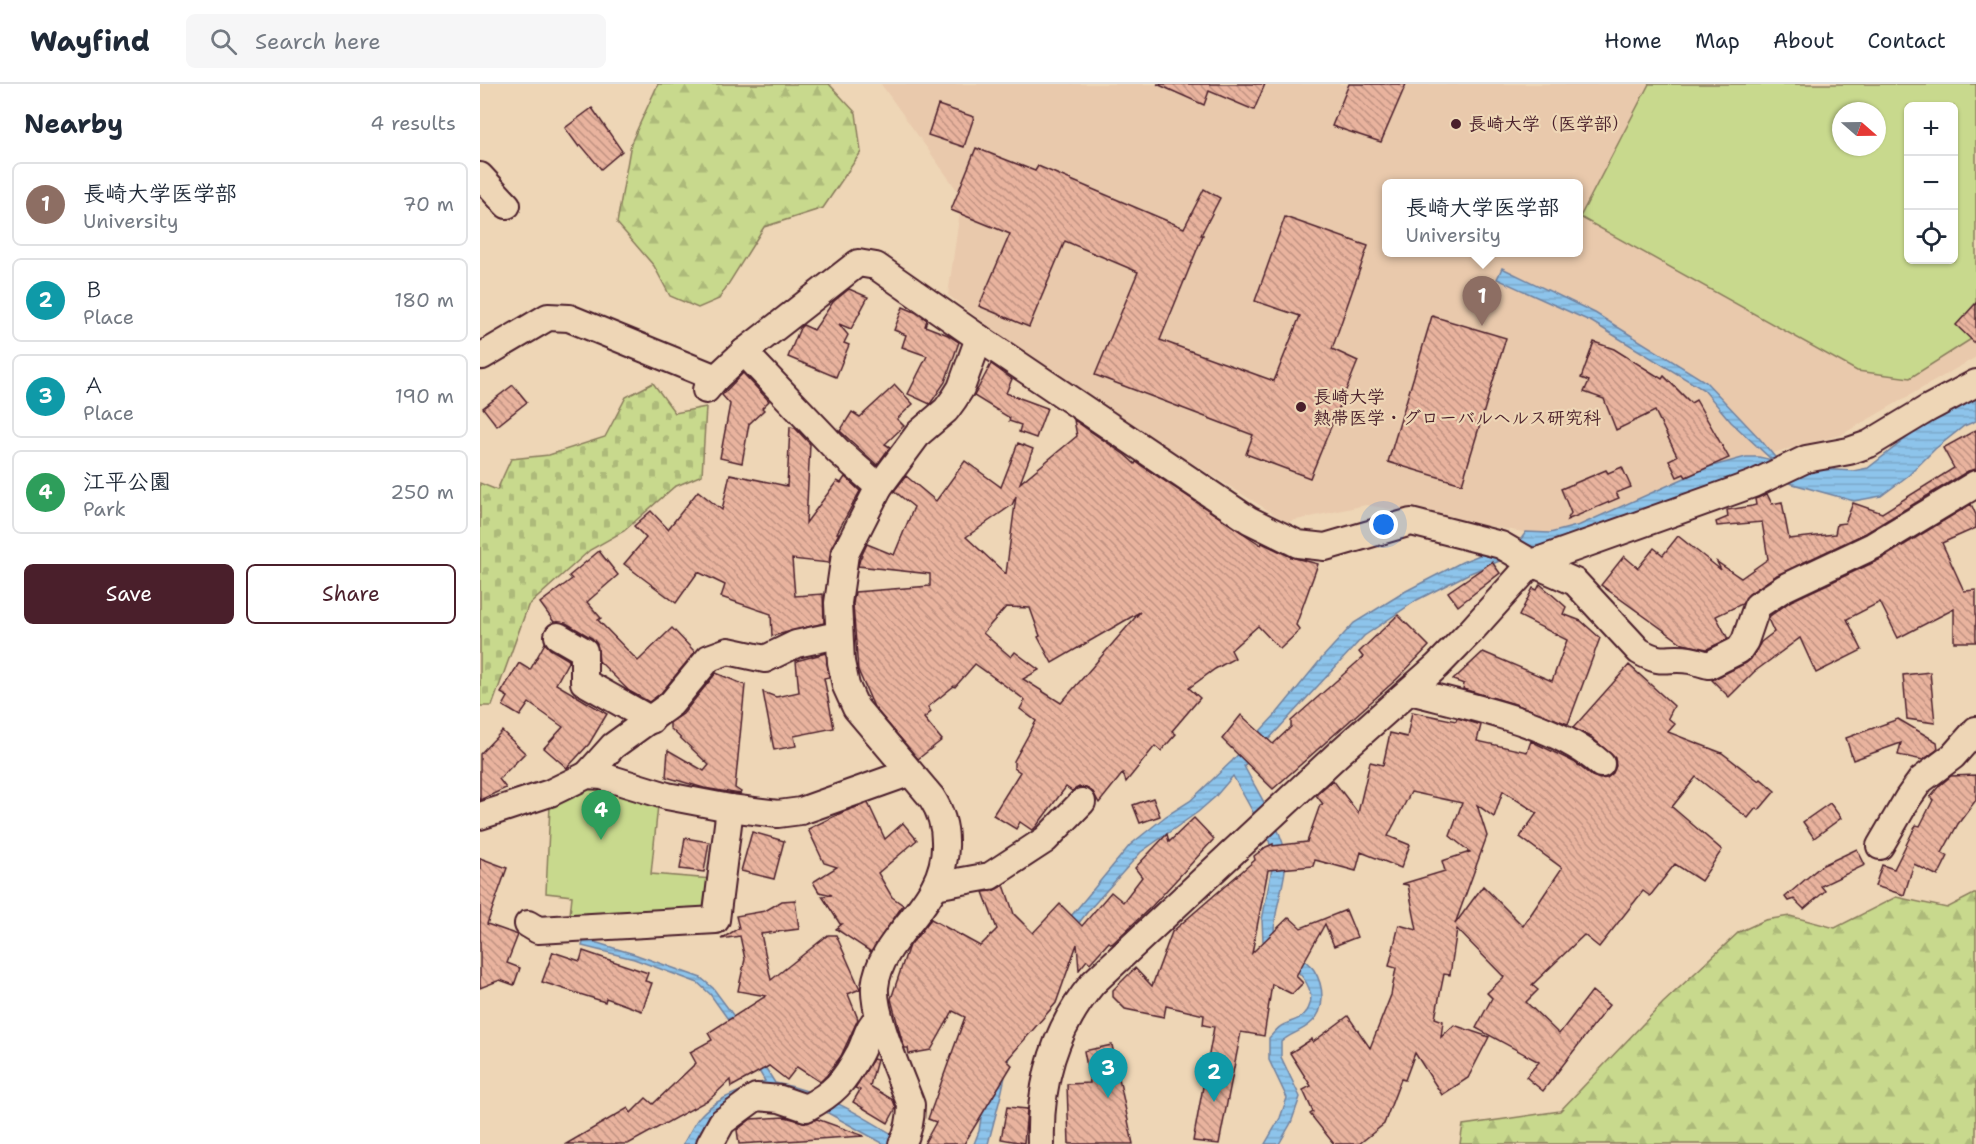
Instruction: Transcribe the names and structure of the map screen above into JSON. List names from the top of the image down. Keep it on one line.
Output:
{"places":["長崎大学（医学部）","長崎大学 熱帯医学・グローバルヘルス研究科"],"north":"right","page":{"header":"Wayfind","search":"Search here","nav":["Home","Map","About","Contact"],"heading":["Nearby","4 results"],"map_buttons":["+","−"],"list":[{"mark":"1","name":"長崎大学医学部","note":"University","value":"70 m"},{"mark":"2","name":"Ｂ","note":"Place","value":"180 m"},{"mark":"3","name":"Ａ","note":"Place","value":"190 m"},{"mark":"4","name":"江平公園","note":"Park","value":"250 m"}],"popup":["長崎大学医学部","University"],"pins":["1","4","3","2"],"buttons":["Save","Share"]}}
